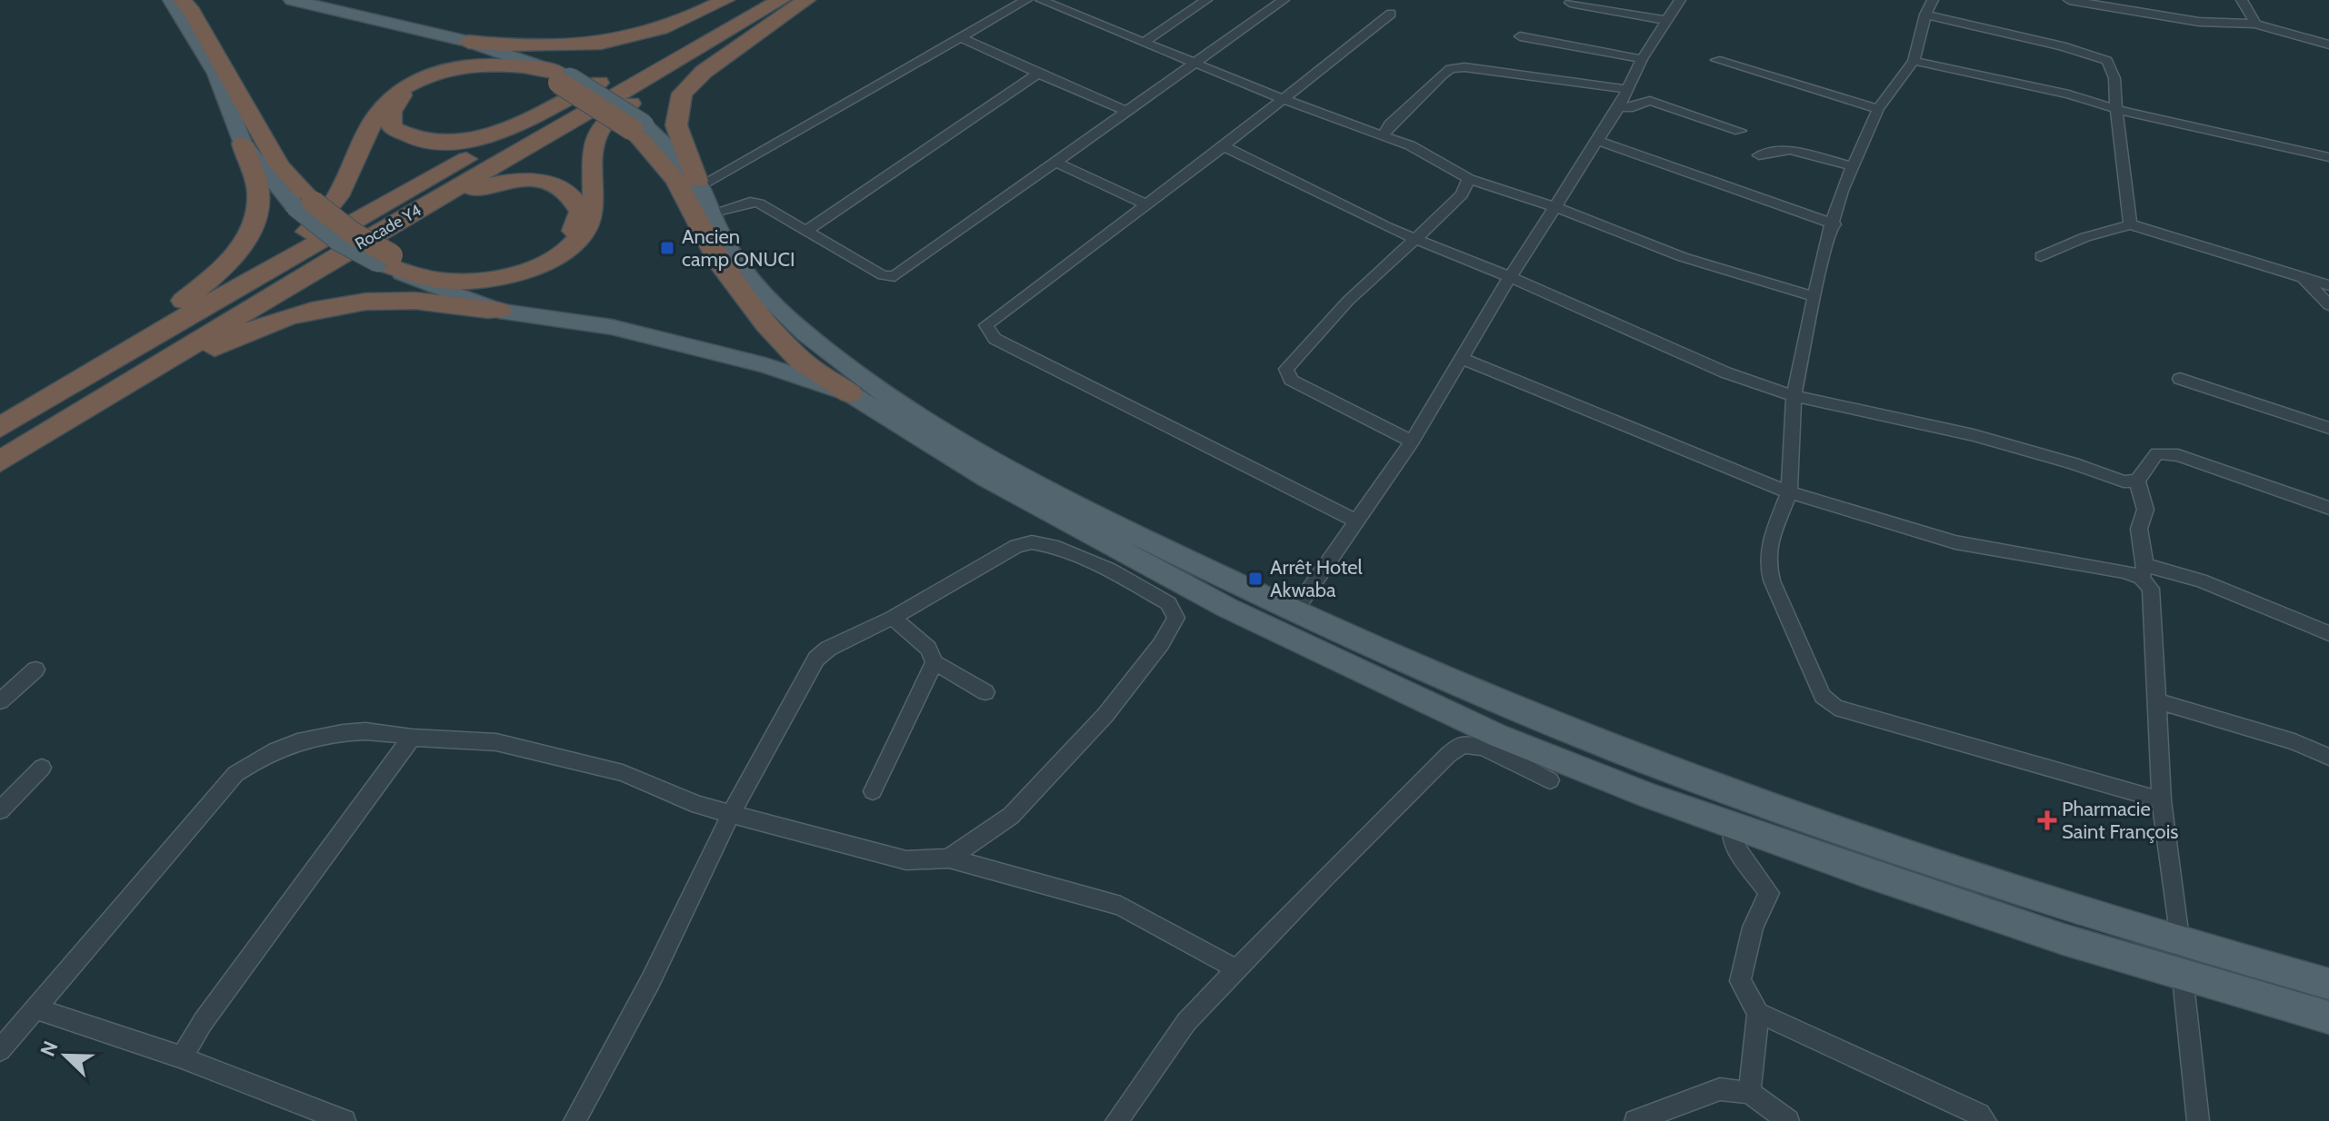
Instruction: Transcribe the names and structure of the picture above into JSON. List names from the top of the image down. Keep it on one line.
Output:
{"streets":{"highway":["Rocade Y4"]},"places":{"transit":["Ancien camp ONUCI","Arrêt Hotel Akwaba"],"health":["Pharmacie Saint François"]},"north":"top left"}
